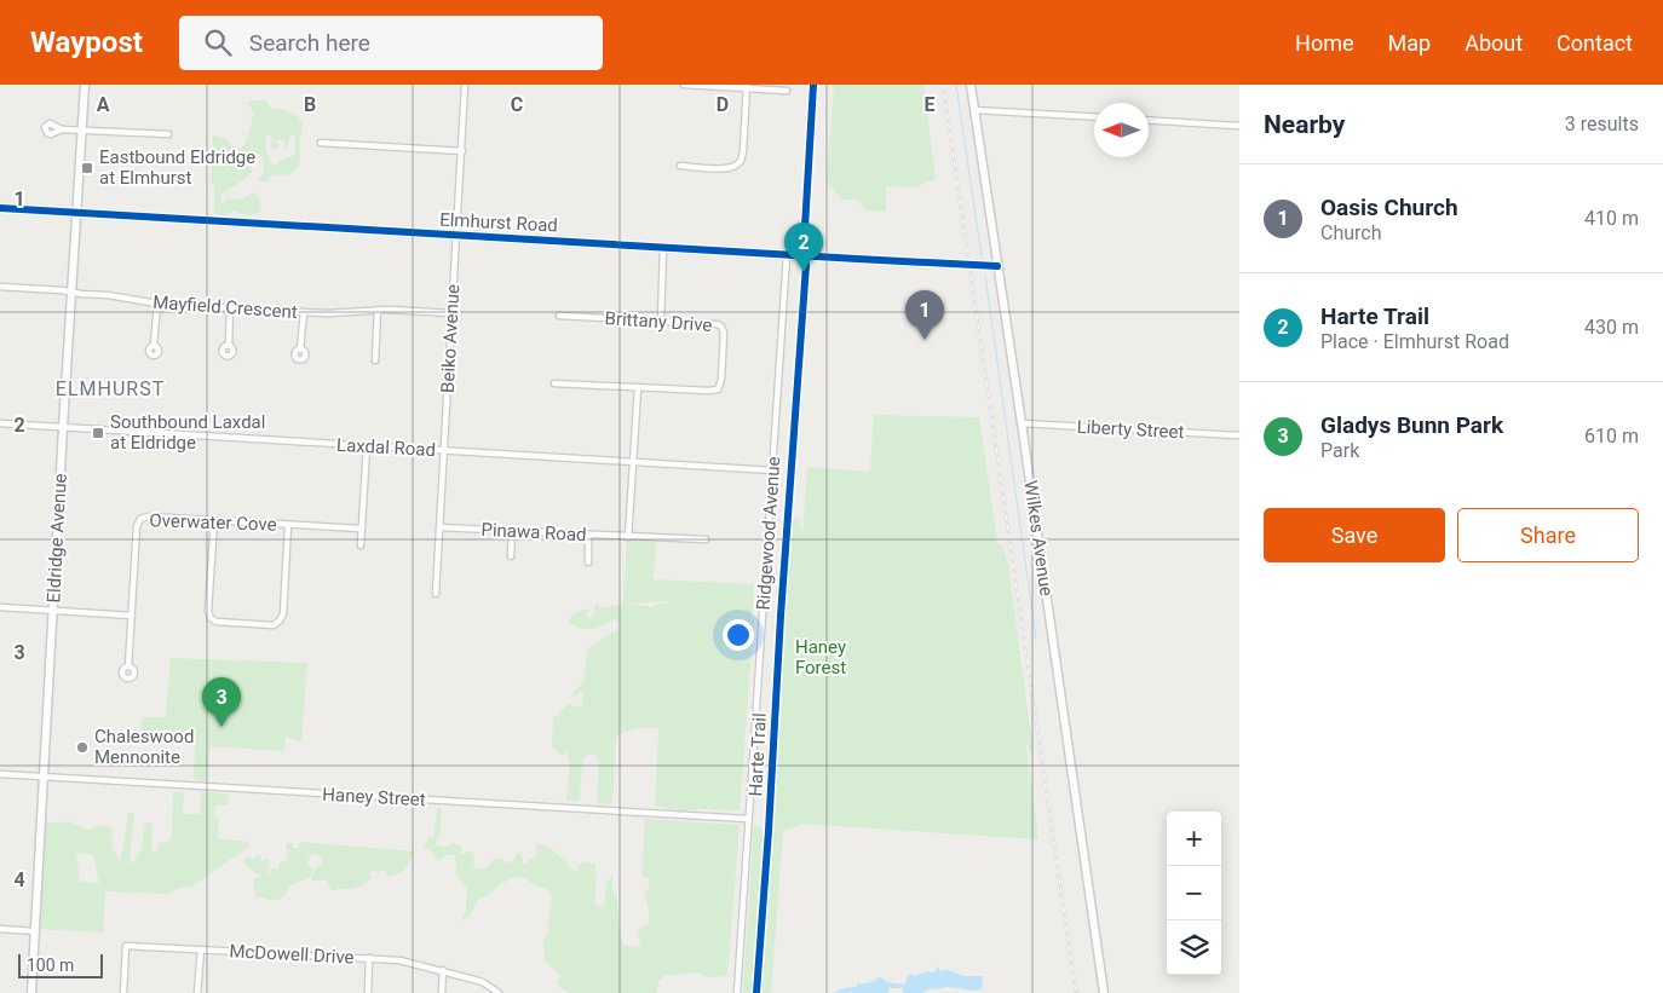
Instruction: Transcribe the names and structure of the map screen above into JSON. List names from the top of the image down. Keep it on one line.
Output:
{"streets":{"street":["Elmhurst Road","Mayfield Crescent","Brittany Drive","Beiko Avenue","Liberty Street","Laxdal Road","Overwater Cove","Pinawa Road","Ridgewood Avenue","Eldridge Avenue","Wilkes Avenue","Haney Street","McDowell Drive"],"cycle path":["Harte Trail"]},"crossings":[["Elmhurst Road","Beiko Avenue"],["Elmhurst Road","Ridgewood Avenue"],["Elmhurst Road","Eldridge Avenue"],["Elmhurst Road","Wilkes Avenue"],["Mayfield Crescent","Beiko Avenue"],["Mayfield Crescent","Eldridge Avenue"],["Beiko Avenue","Laxdal Road"],["Beiko Avenue","Pinawa Road"],["Liberty Street","Wilkes Avenue"],["Laxdal Road","Ridgewood Avenue"],["Laxdal Road","Eldridge Avenue"],["Ridgewood Avenue","Haney Street"],["Eldridge Avenue","Haney Street"]],"districts":["ELMHURST"],"parks":["Haney Forest"],"places":{"transit":["Eastbound Eldridge at Elmhurst","Southbound Laxdal at Eldridge"],"other":["Chaleswood Mennonite"]},"scale_bar":"100 m","north":"left","page":{"header":"Waypost","search":"Search here","nav":["Home","Map","About","Contact"],"heading":["Nearby","3 results"],"list":[{"mark":"1","name":"Oasis Church","note":"Church","value":"410 m"},{"mark":"2","name":"Harte Trail","note":"Place · Elmhurst Road","value":"430 m"},{"mark":"3","name":"Gladys Bunn Park","note":"Park","value":"610 m"}],"pins":["2","1","3"],"buttons":["Save","Share"],"map_buttons":["+","−"],"scale":"100 m"},"grid":{"columns":["A","B","C","D","E"],"rows":["1","2","3","4"]}}
